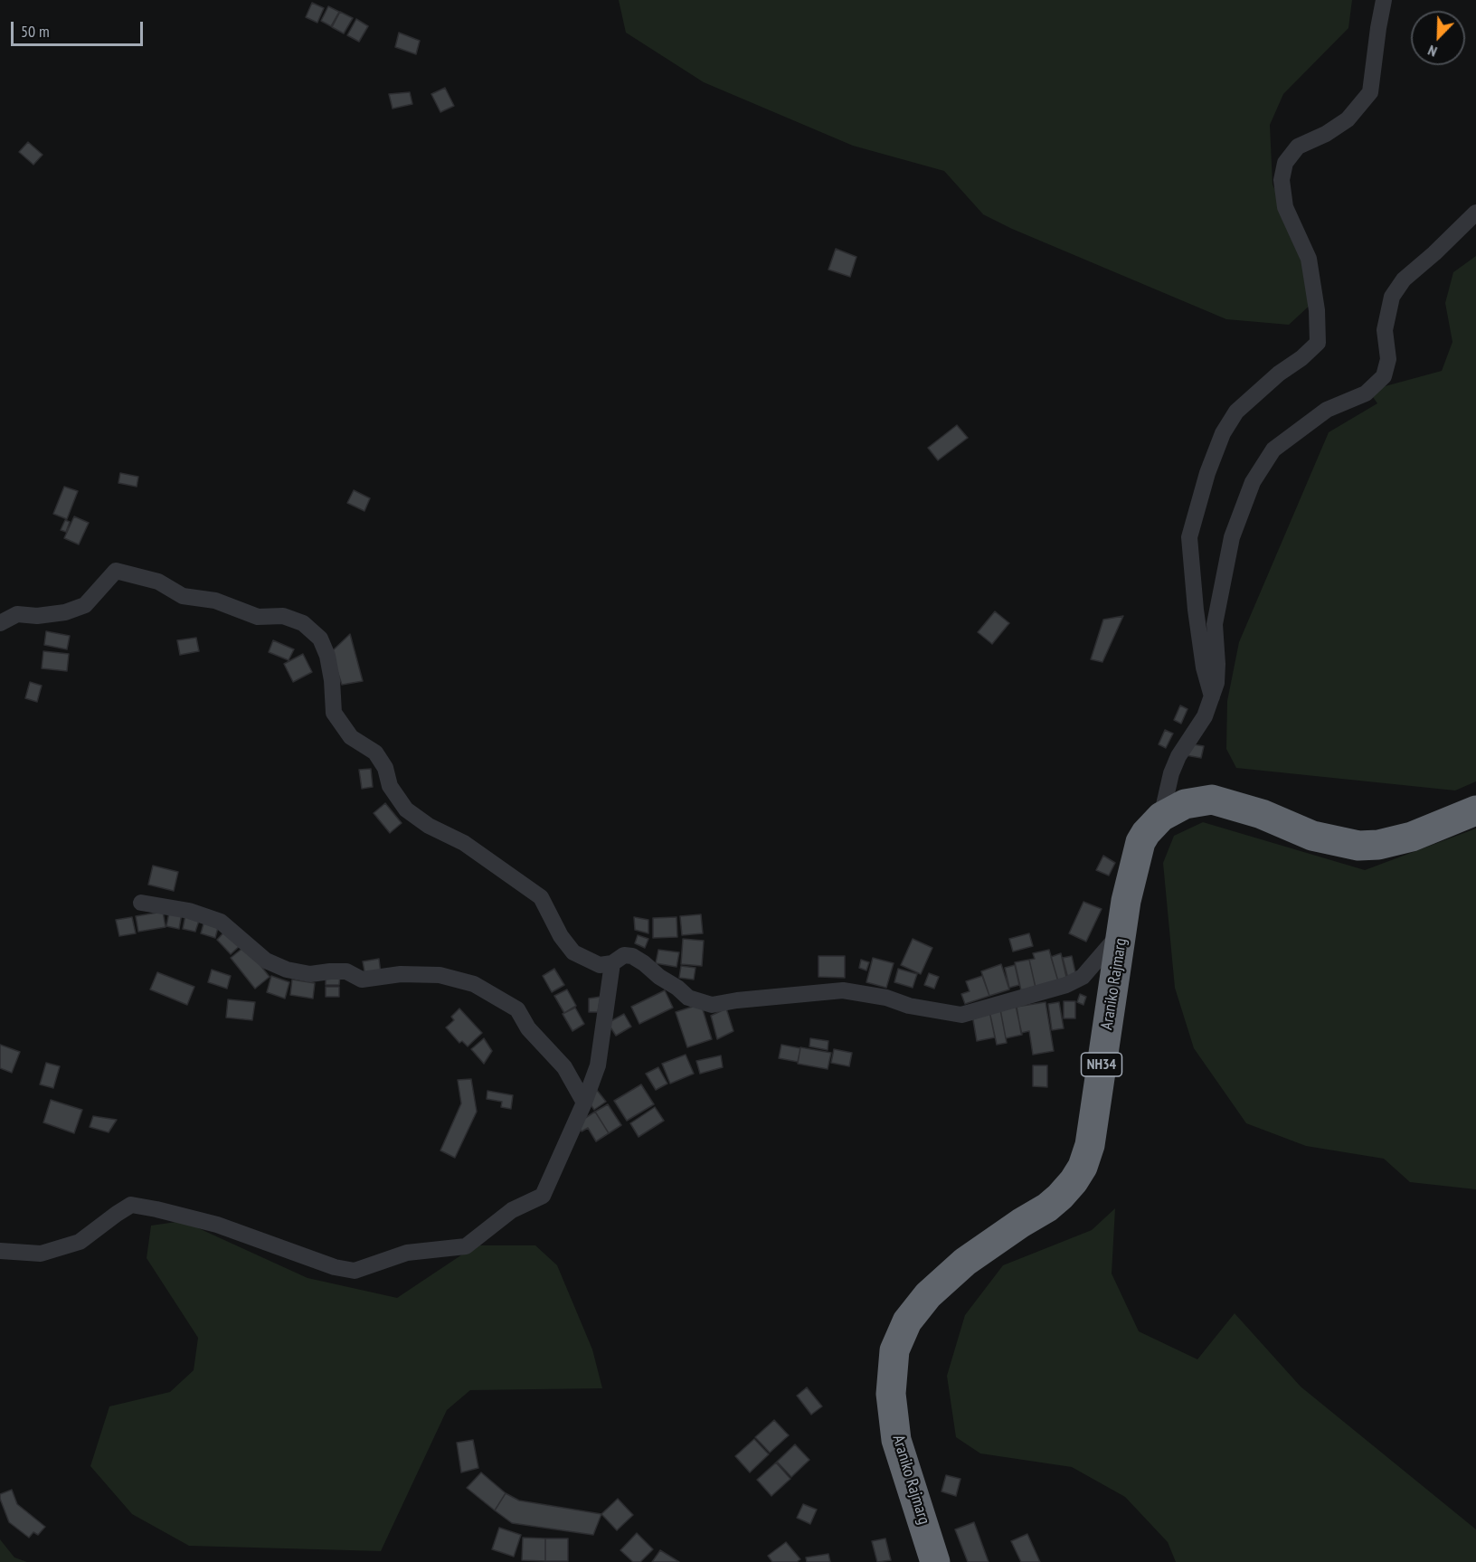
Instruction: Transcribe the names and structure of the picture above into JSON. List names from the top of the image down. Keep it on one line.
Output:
{"streets":{"highway":["Araniko Rajmarg","NH34"]},"scale_bar":"50 m","north":"bottom left"}
